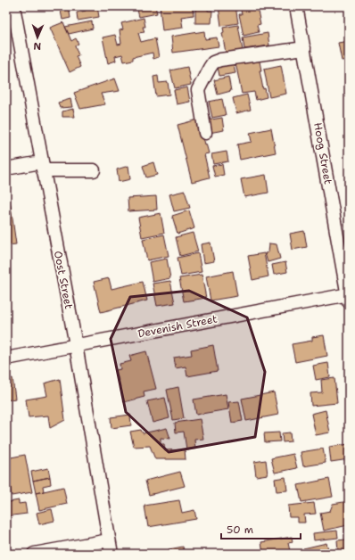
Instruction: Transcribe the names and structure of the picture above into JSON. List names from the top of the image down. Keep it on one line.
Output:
{"streets":{"street":["Hoog Street","Oost Street","Devenish Street"]},"crossings":[["Hoog Street","Devenish Street"],["Oost Street","Devenish Street"]],"scale_bar":"50 m","north":"bottom"}
